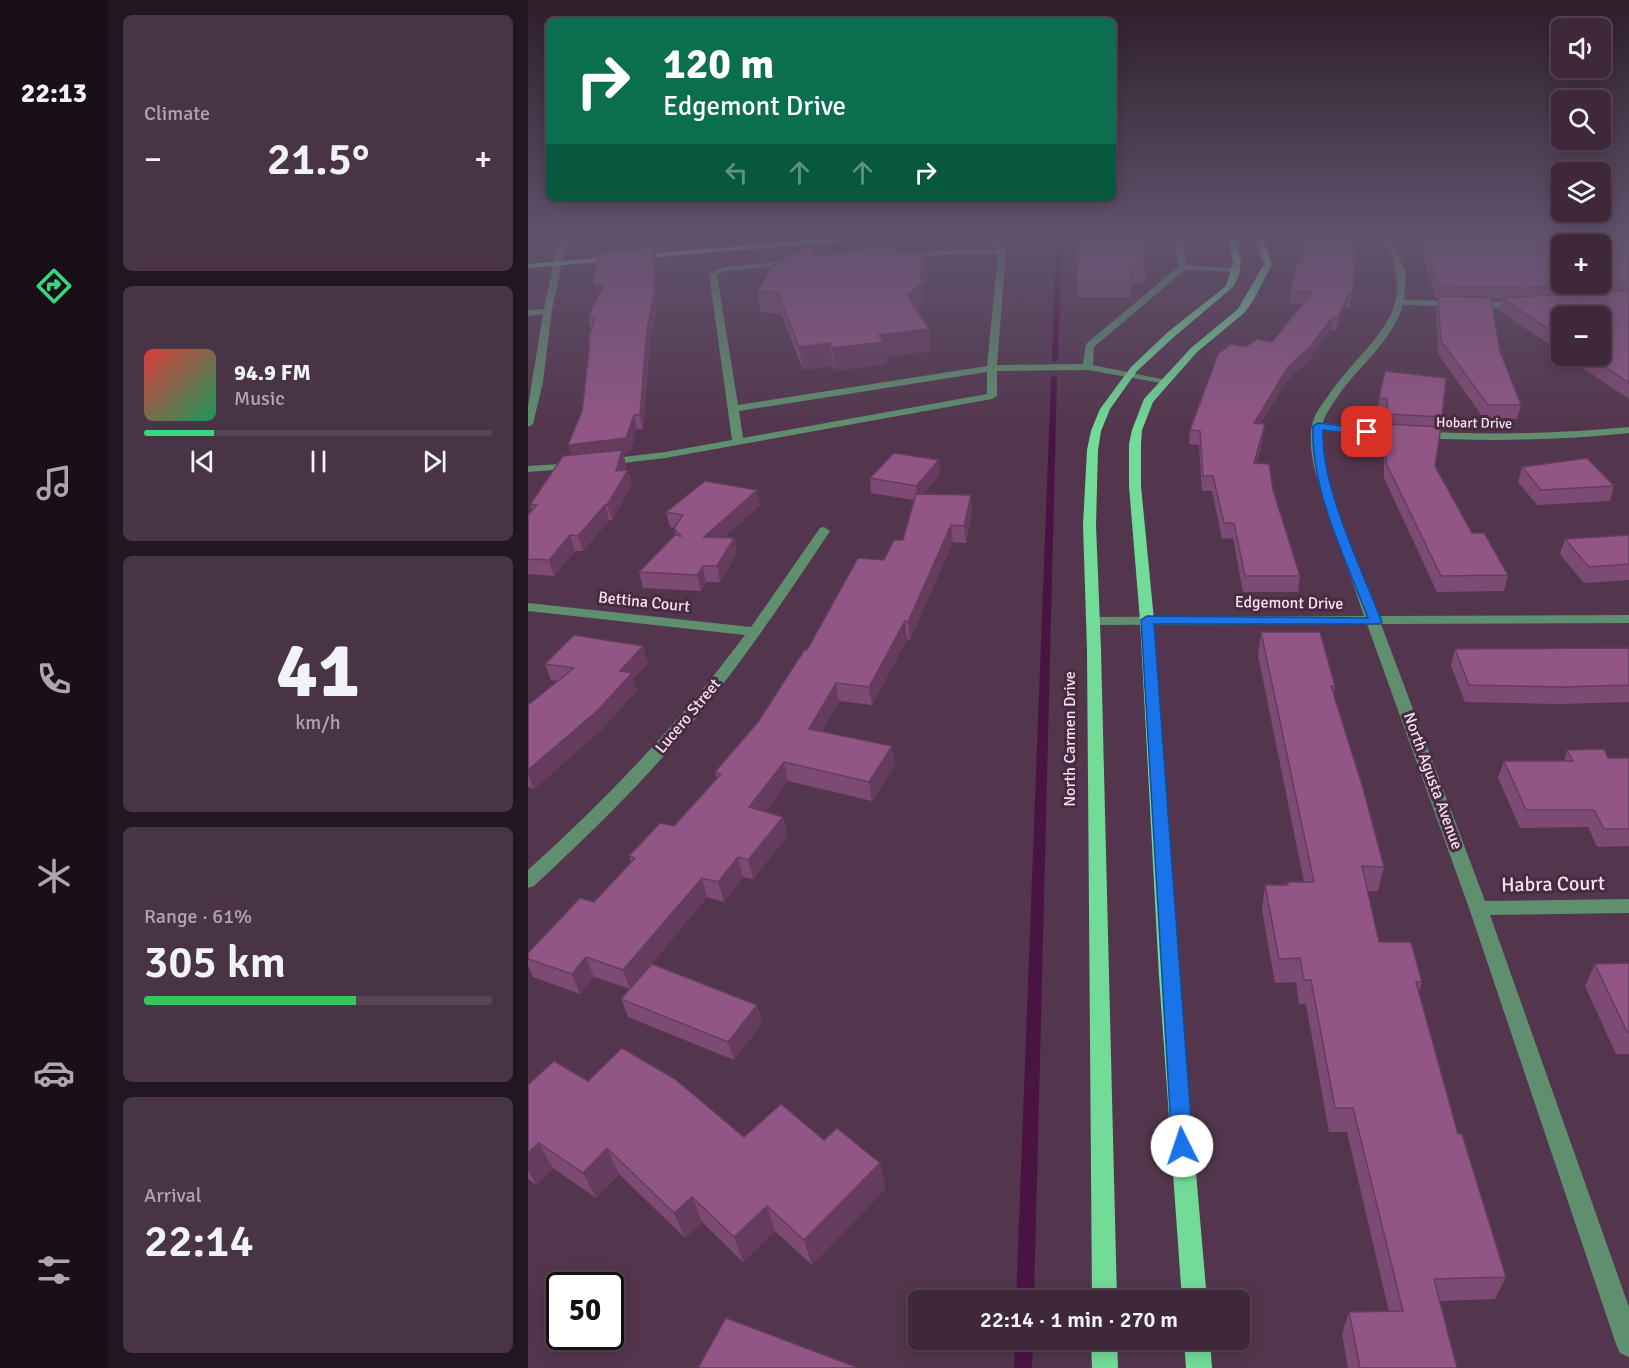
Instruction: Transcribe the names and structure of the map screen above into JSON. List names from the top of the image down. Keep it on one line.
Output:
{"streets":{"main road":["North Carmen Drive"],"street":["Hobart Drive","Bettina Court","Edgemont Drive","Lucero Street","North Agusta Avenue","Habra Court"]},"crossings":[["Hobart Drive","North Agusta Avenue"],["Bettina Court","Lucero Street"],["Edgemont Drive","North Carmen Drive"],["Edgemont Drive","North Agusta Avenue"],["North Agusta Avenue","Habra Court"]],"page":{"tabs":"22:13","tile":["Climate",["41","km/h"],["Range · 61%","305 km"],["Arrival","22:14"]],"map_buttons":["+","−"],"turn":["120 m","Edgemont Drive"],"heat":["−","21.5°","+"],"song":["94.9 FM","Music"],"limit":"50","trip":"22:14 · 1 min · 270 m"}}
